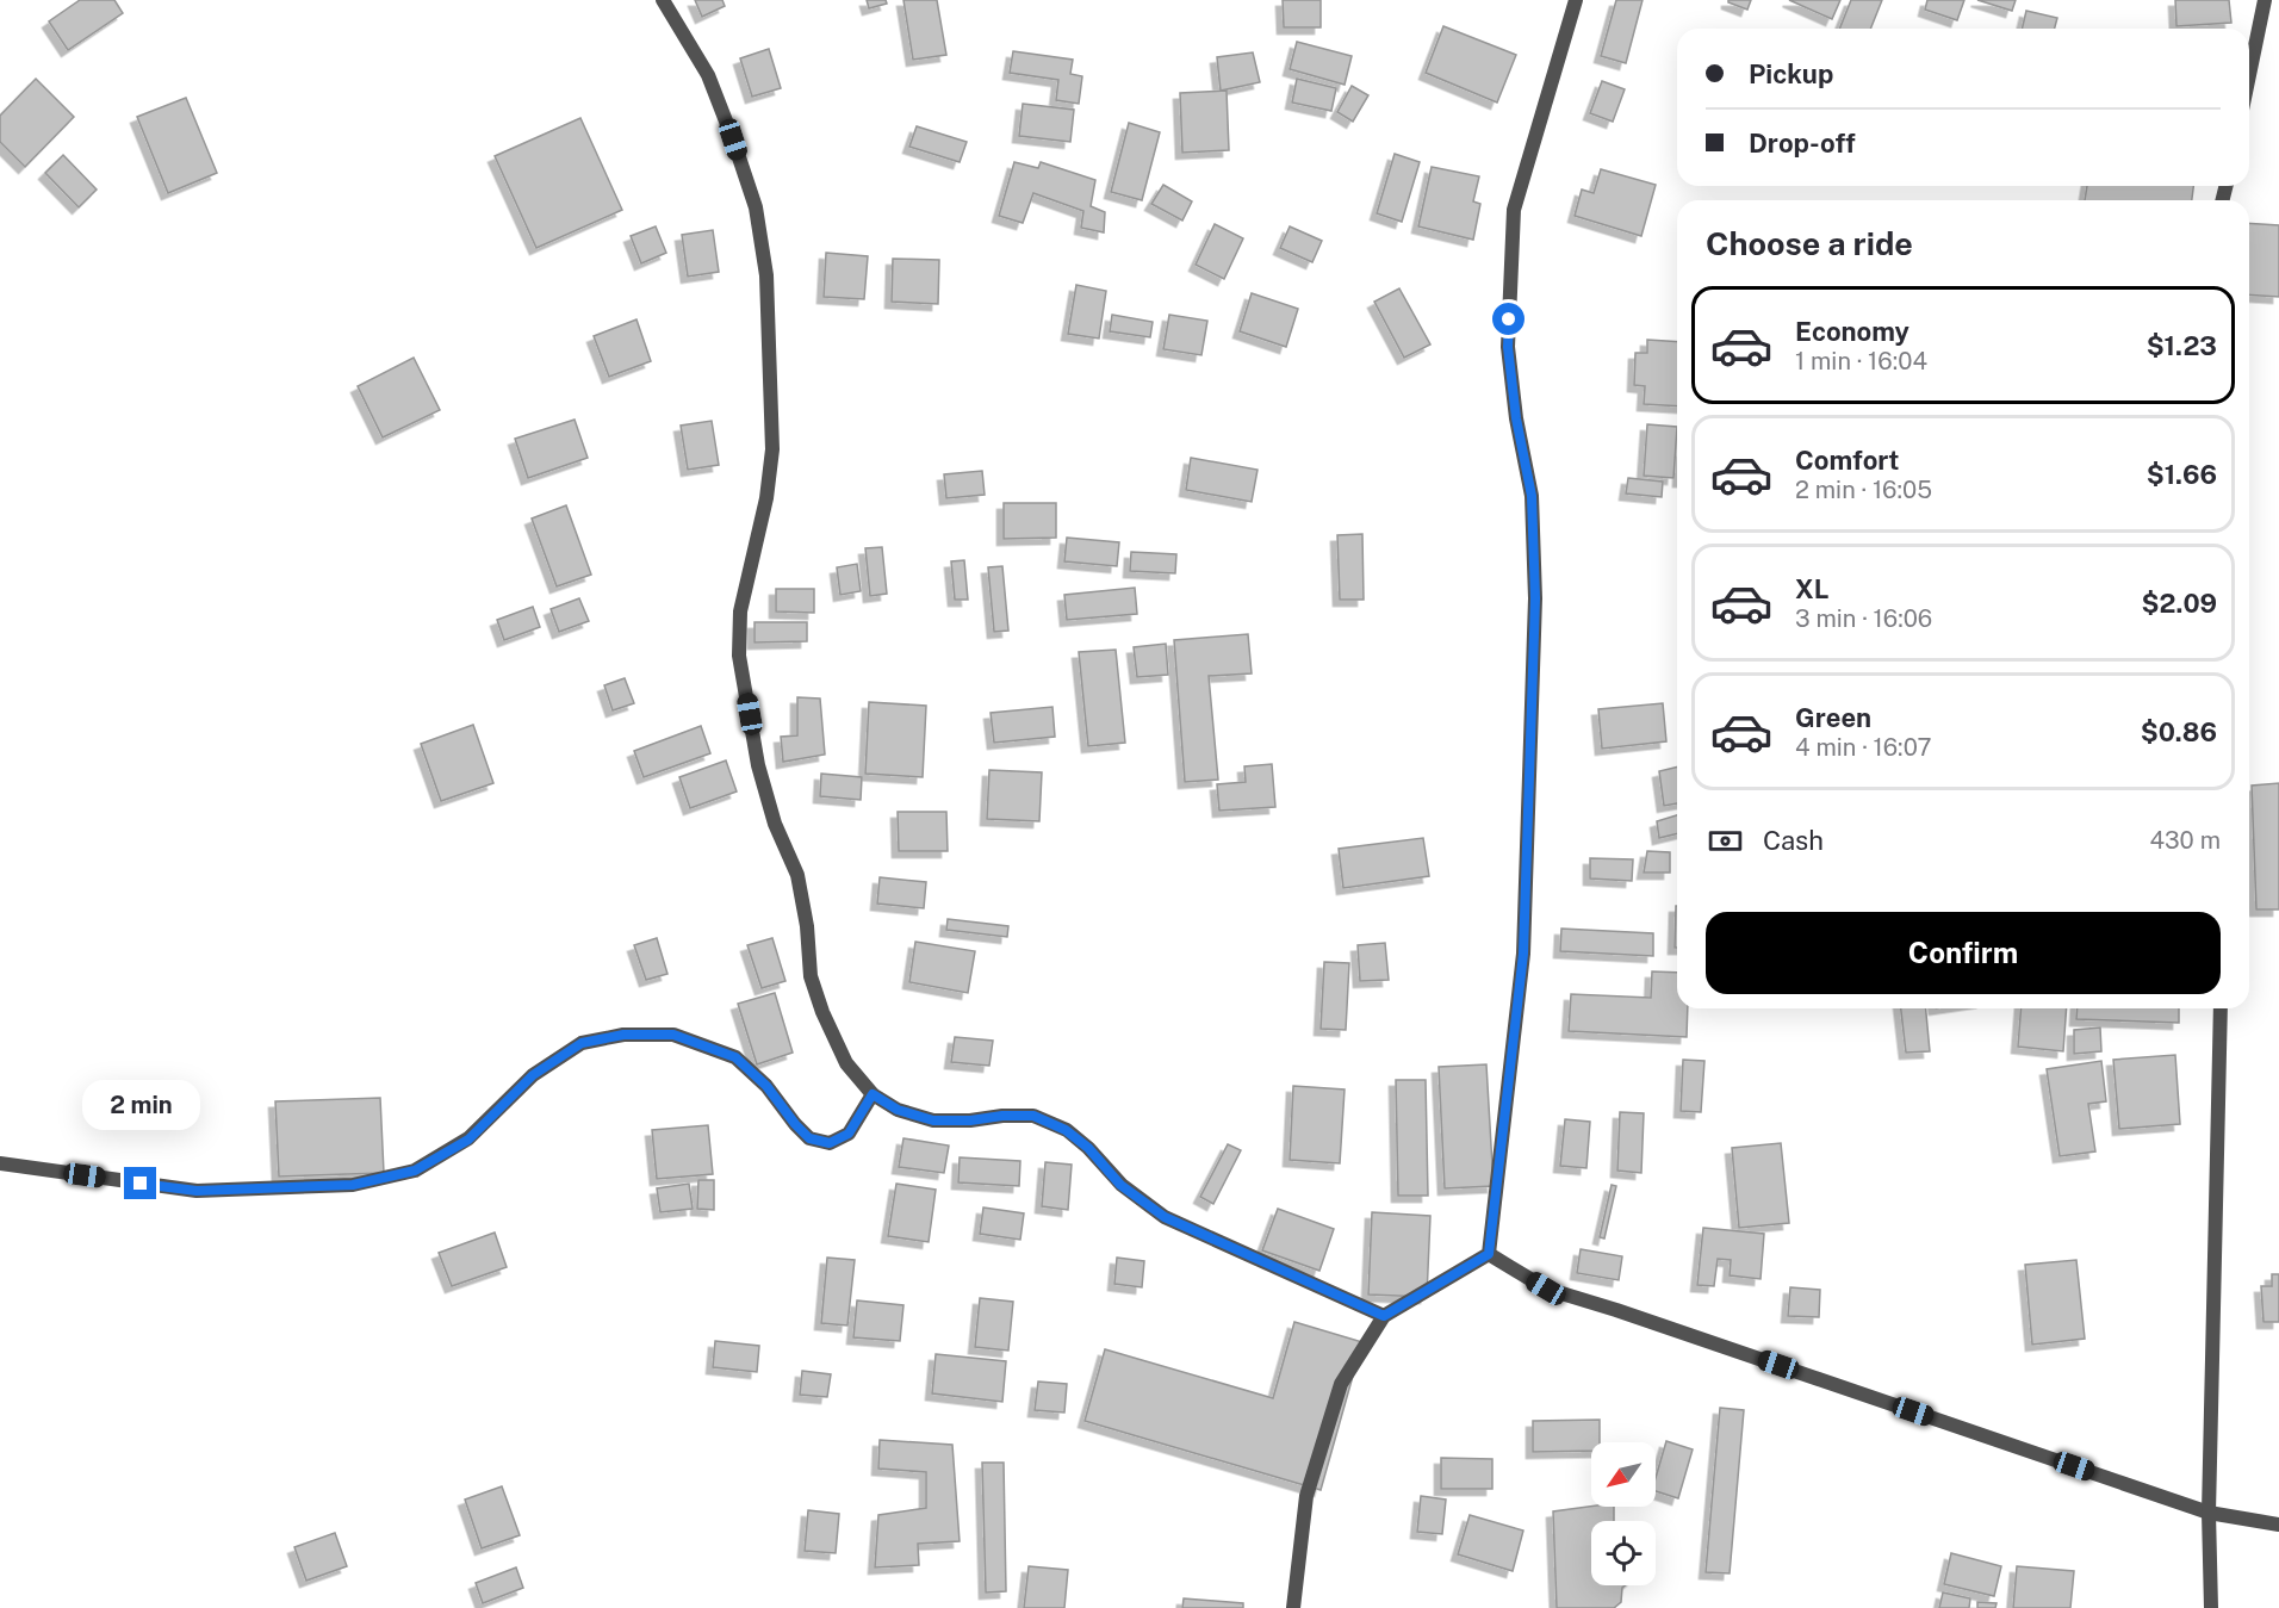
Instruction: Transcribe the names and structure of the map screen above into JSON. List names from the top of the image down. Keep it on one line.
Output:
{"north":"bottom left","page":{"banner":["Pickup","Drop-off"],"heading":"Choose a ride","list":[{"name":"Economy","note":"1 min · 16:04","value":"$1.23"},{"name":"Comfort","note":"2 min · 16:05","value":"$1.66"},{"name":"XL","note":"3 min · 16:06","value":"$2.09"},{"name":"Green","note":"4 min · 16:07","value":"$0.86"}],"pay":["Cash","430 m"],"buttons":"Confirm","bubble":"2 min"}}
